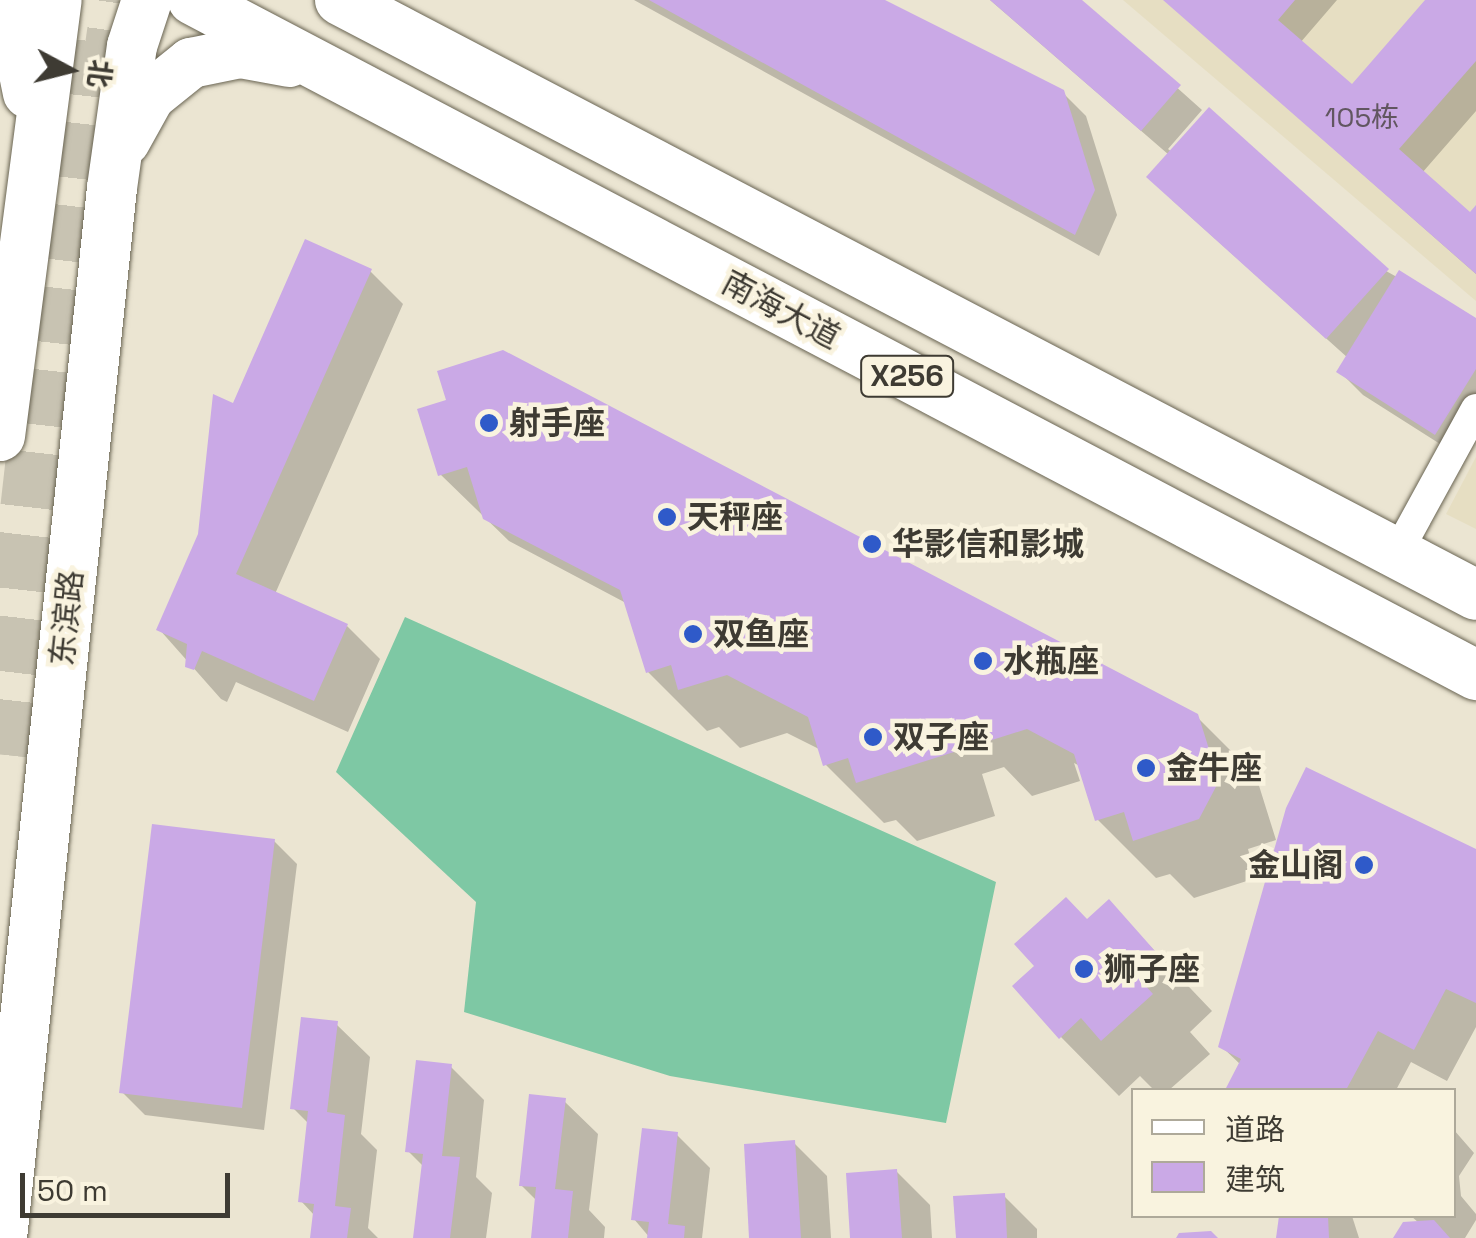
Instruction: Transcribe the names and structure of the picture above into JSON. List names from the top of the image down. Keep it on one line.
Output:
{"streets":{"main road":["南海大道","X256","东滨路"]},"places":["射手座","天秤座","华影信和影城","双鱼座","水瓶座","双子座","金牛座","金山阁","狮子座"],"house_numbers":["105栋"],"legend":["道路","建筑"],"scale_bar":"50 m","north":"right"}
